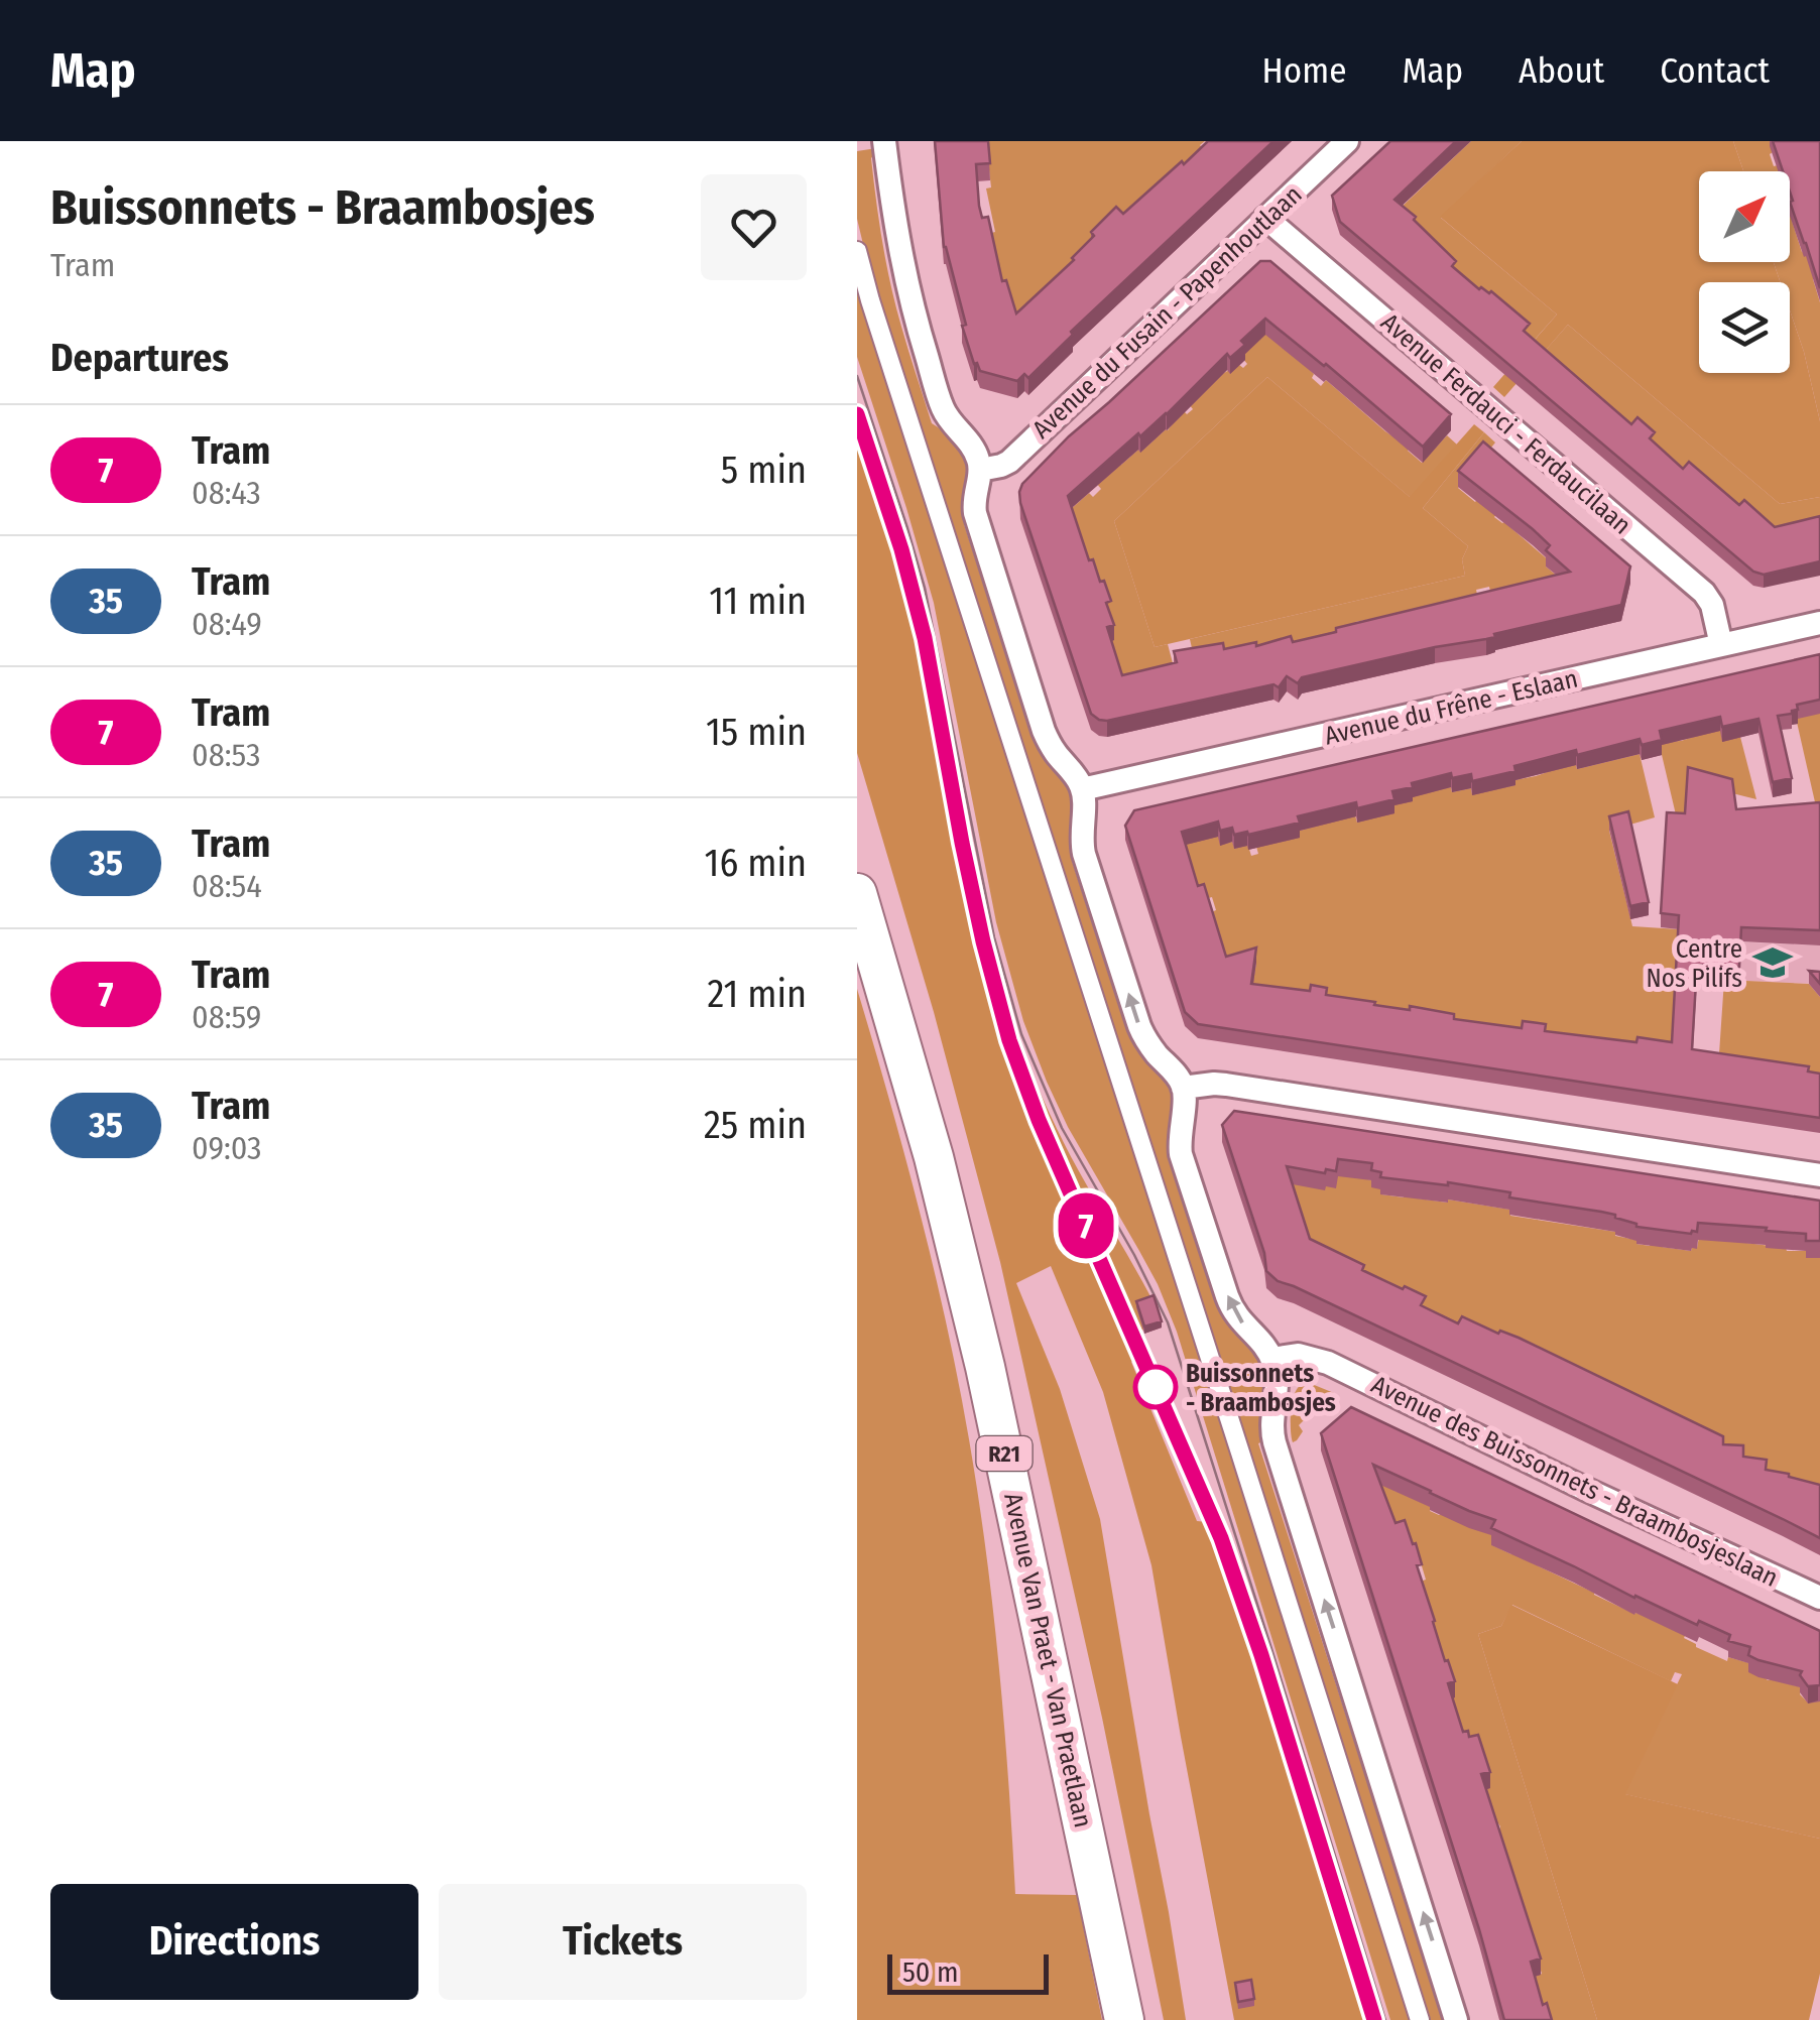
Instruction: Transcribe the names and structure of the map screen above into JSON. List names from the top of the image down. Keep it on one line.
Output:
{"streets":{"main road":["R21","Avenue Van Praet - Van Praetlaan"],"street":["Avenue du Fusain - Papenhoutlaan","Avenue Ferdauci - Ferdaucilaan","Avenue du Frêne - Eslaan","Avenue des Buissonnets - Braambosjeslaan"]},"crossings":[["Avenue du Fusain - Papenhoutlaan","Avenue Ferdauci - Ferdaucilaan"],["Avenue Ferdauci - Ferdaucilaan","Avenue du Frêne - Eslaan"]],"places":{"school or university":["Centre Nos Pilifs"],"other":["Buissonnets - Braambosjes"]},"lines":["tram line 7"],"scale_bar":"50 m","north":"top right","page":{"header":"Map","nav":["Home","Map","About","Contact"],"heading":[["Buissonnets - Braambosjes","Tram"],"Departures"],"on_map":"7","list":[{"mark":"7","name":"Tram","note":"08:43","value":"5 min"},{"mark":"35","name":"Tram","note":"08:49","value":"11 min"},{"mark":"7","name":"Tram","note":"08:53","value":"15 min"},{"mark":"35","name":"Tram","note":"08:54","value":"16 min"},{"mark":"7","name":"Tram","note":"08:59","value":"21 min"},{"mark":"35","name":"Tram","note":"09:03","value":"25 min"}],"buttons":["Directions","Tickets"],"scale":"50 m"}}
